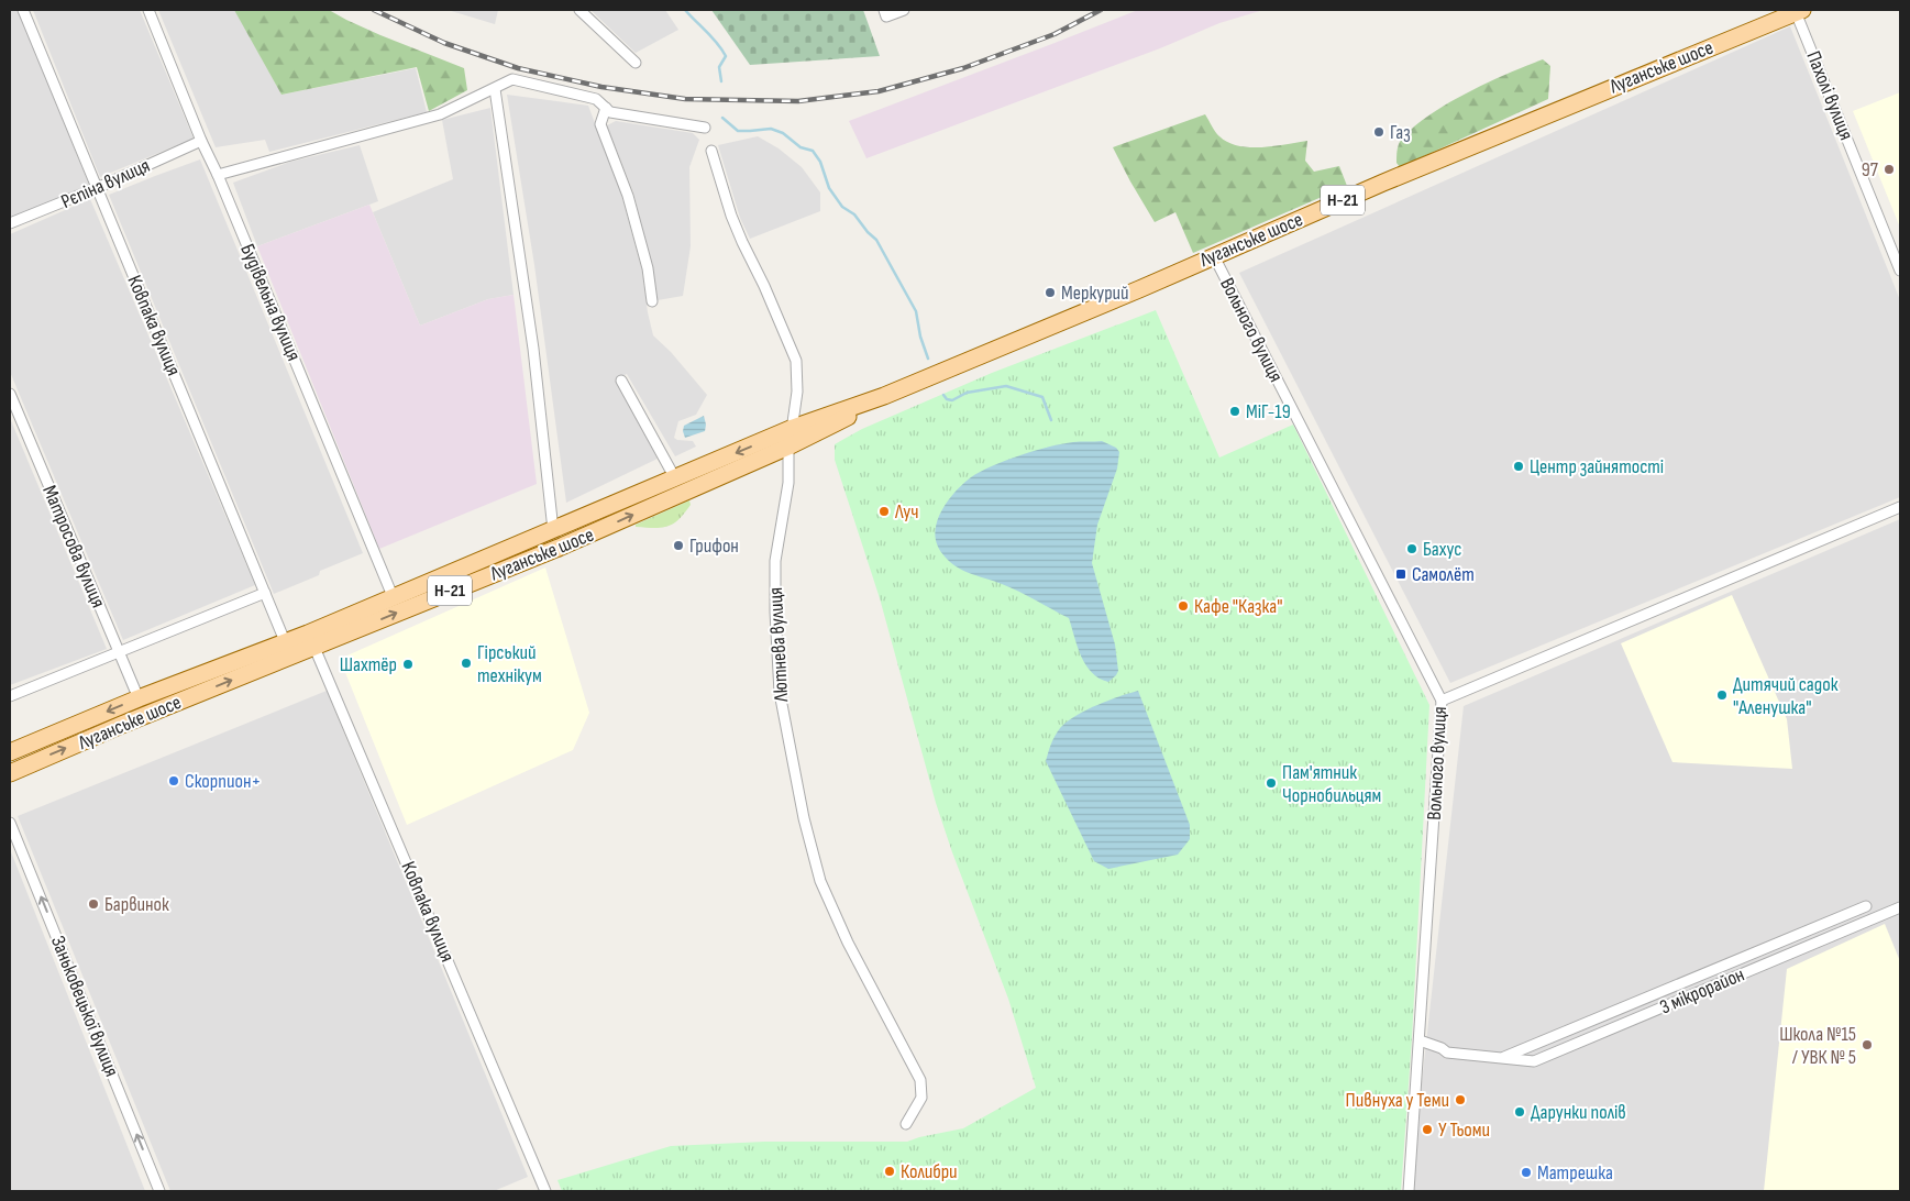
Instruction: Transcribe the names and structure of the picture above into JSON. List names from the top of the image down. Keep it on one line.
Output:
{"streets":{"main road":["Луганське шосе","Н-21"],"street":["Пахолі вулиця","Рєпіна вулиця","Будівельна вулиця","Ковпака вулиця","Вольного вулиця","Матросова вулиця","Лютнева вулиця","3 мікрорайон","Заньковецької вулиця"]},"crossings":[["Луганське шосе","Пахолі вулиця"],["Луганське шосе","Будівельна вулиця"],["Луганське шосе","Ковпака вулиця"],["Луганське шосе","Вольного вулиця"],["Луганське шосе","Матросова вулиця"],["Луганське шосе","Лютнева вулиця"],["Рєпіна вулиця","Будівельна вулиця"],["Рєпіна вулиця","Ковпака вулиця"],["Вольного вулиця","3 мікрорайон"]],"one_way":["Заньковецької вулиця"],"places":{"other":["Газ","97","Меркурий","МіГ-19","Центр зайнятості","Луч","Грифон","Бахус","Кафе \"Казка\"","Гірський технікум","Шахтёр","Дитячий садок \"Аленушка\"","Скорпион+","Пам'ятник Чорнобильцям","Барвинок","Школа №15 / УВК № 5","Пивнуха у Теми","Дарунки полів","У Тьоми","Колибри","Матрешка"],"transit":["Самолёт"]}}
